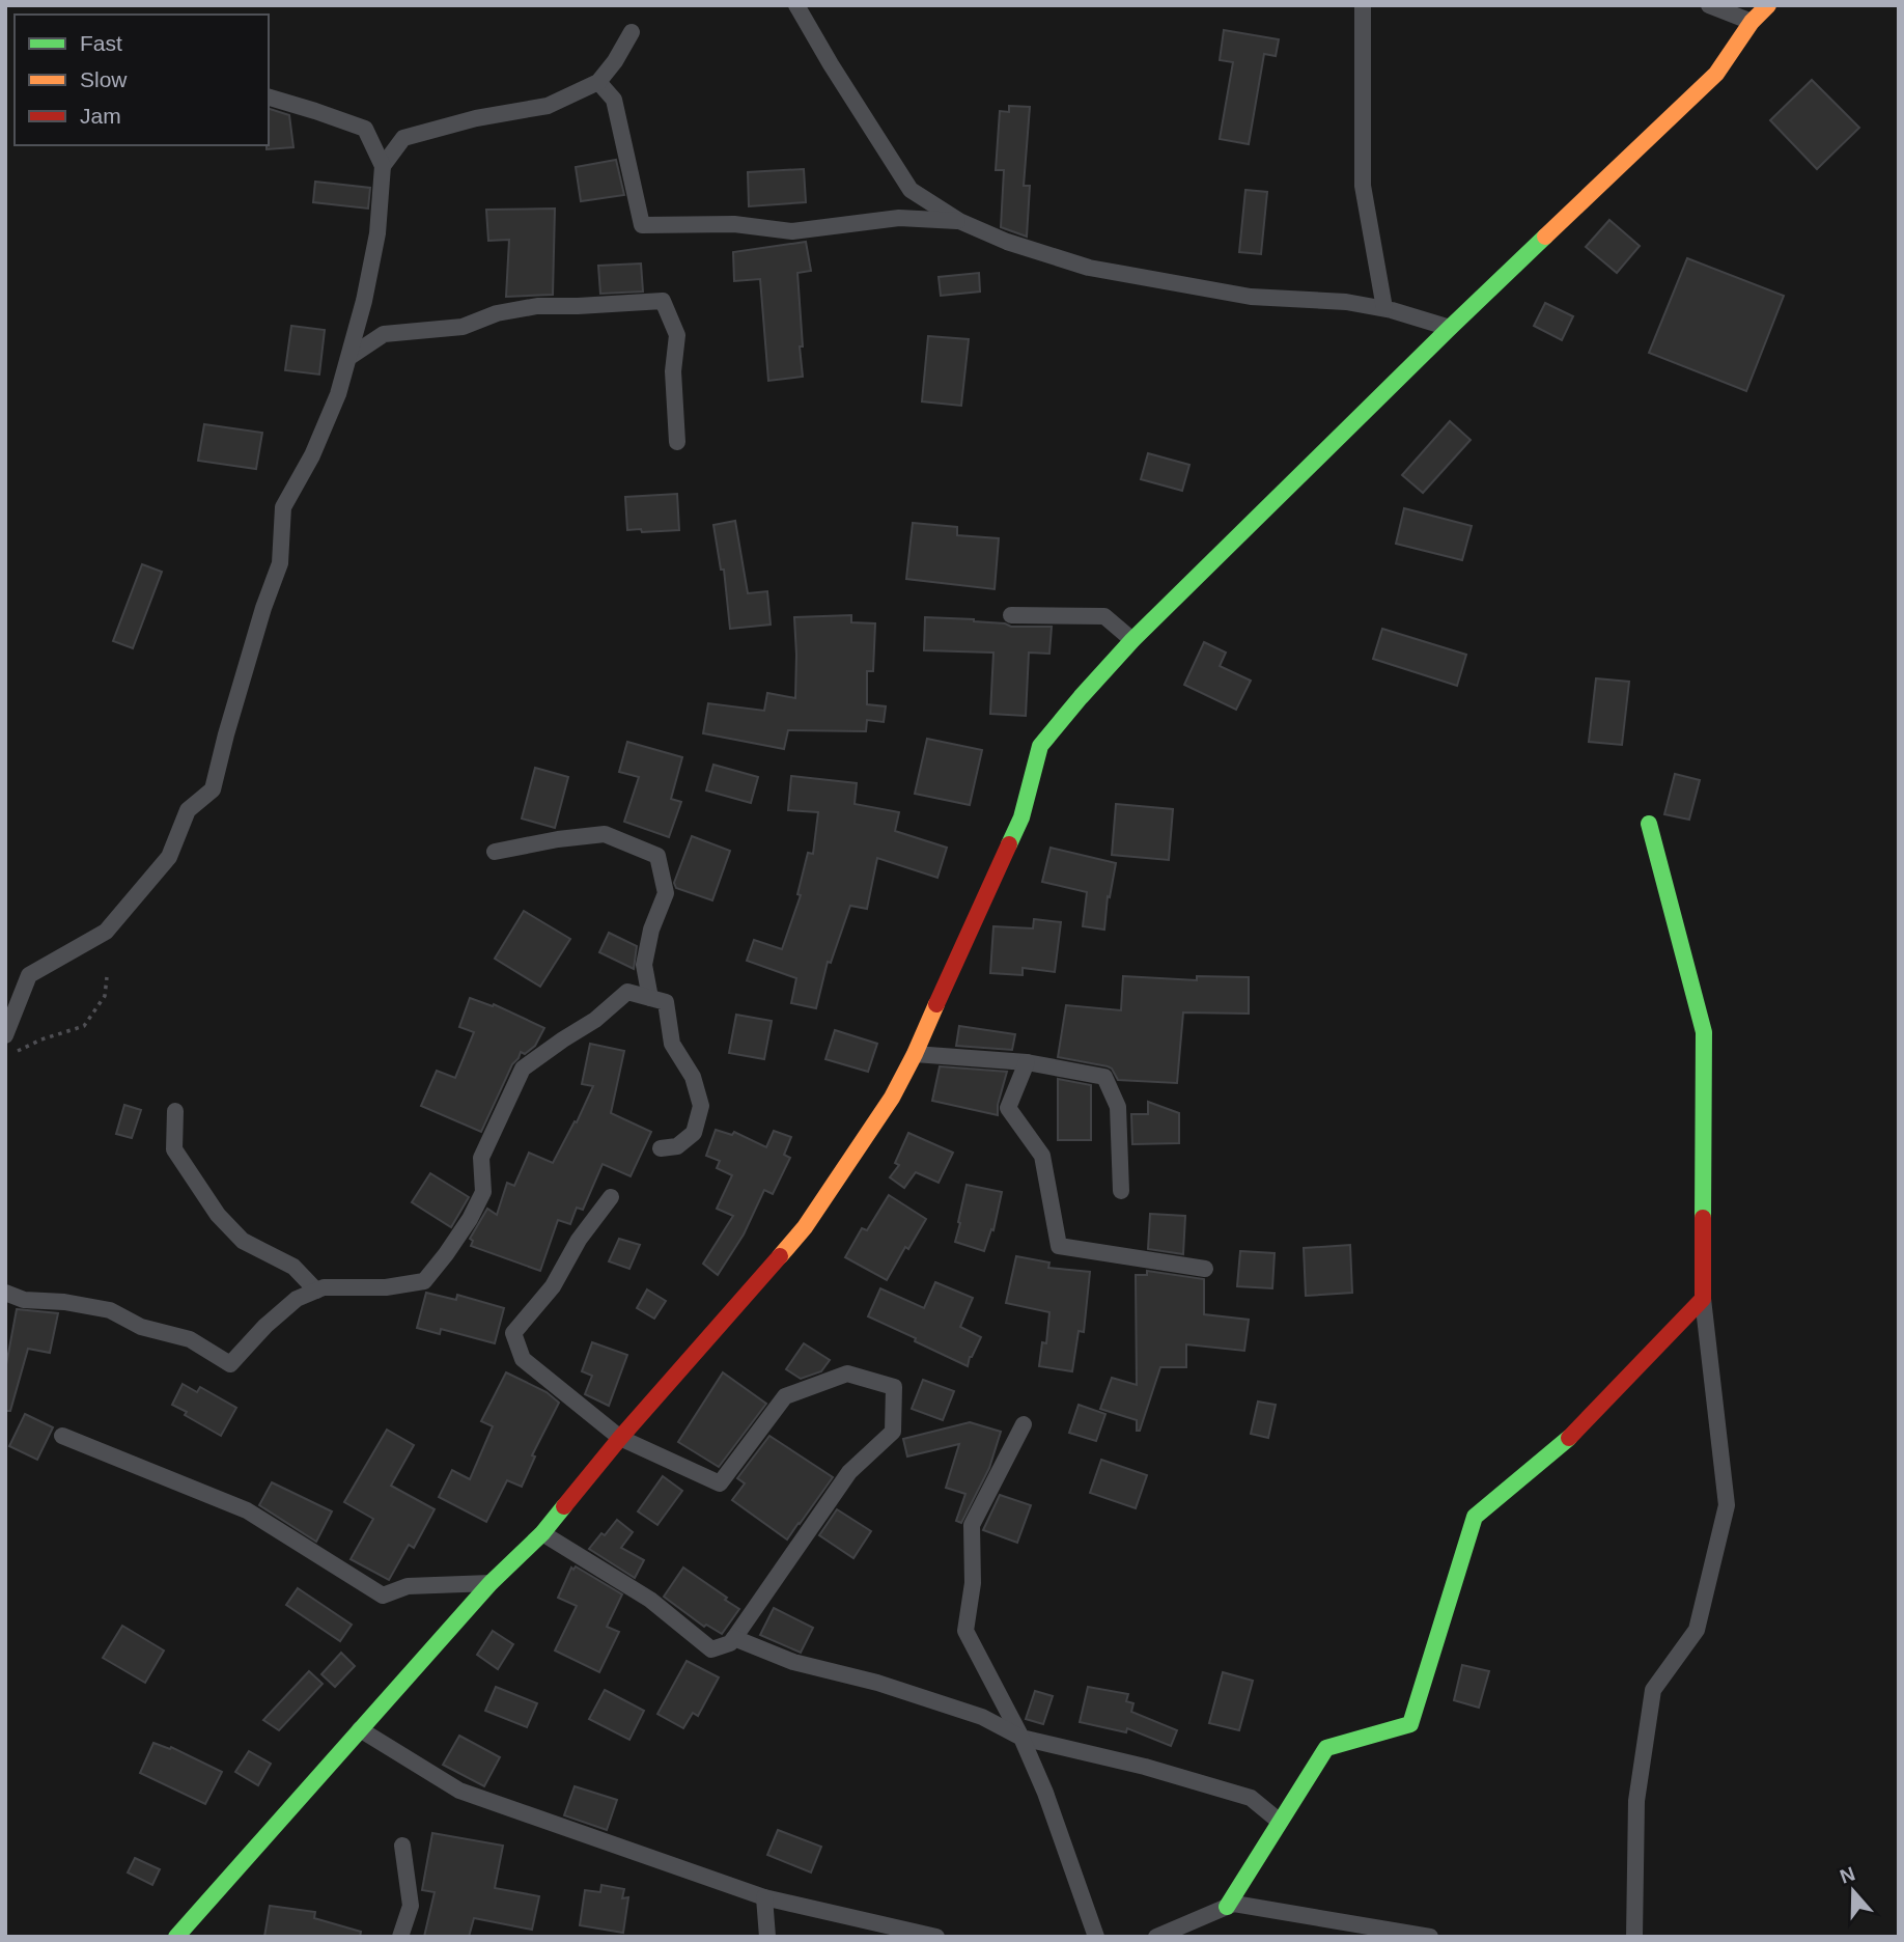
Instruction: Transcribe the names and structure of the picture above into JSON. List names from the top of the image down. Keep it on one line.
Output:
{"legend":["Fast","Slow","Jam"],"north":"top"}
